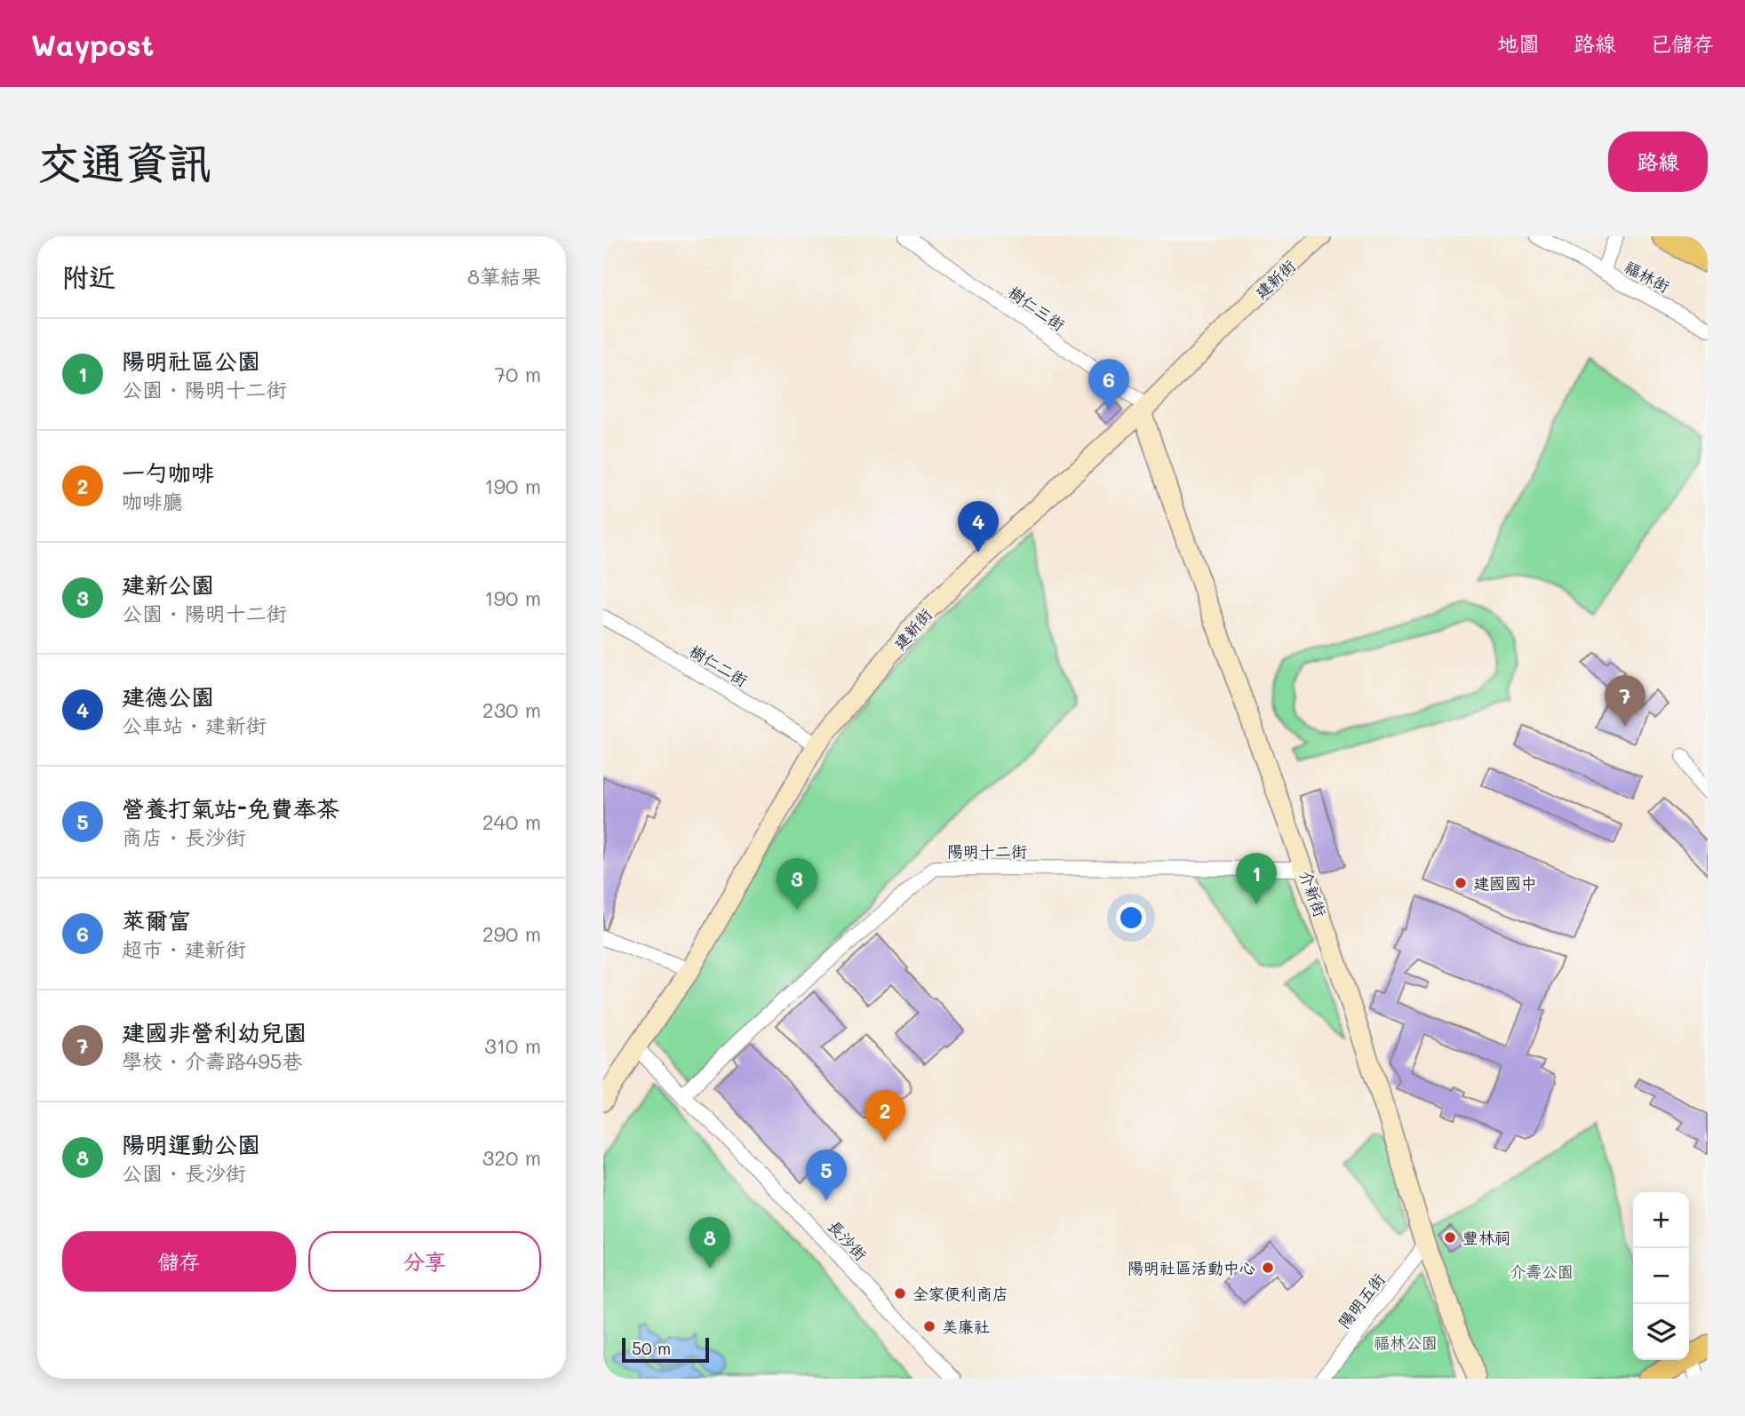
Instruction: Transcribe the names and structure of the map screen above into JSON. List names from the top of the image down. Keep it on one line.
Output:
{"streets":{"street":["福林街","建新街","樹仁三街","樹仁二街","陽明十二街","介新街","長沙街","陽明五街"]},"crossings":[["建新街","樹仁三街"],["建新街","樹仁二街"],["建新街","介新街"],["建新街","長沙街"],["樹仁三街","介新街"],["陽明十二街","介新街"],["陽明十二街","長沙街"],["介新街","陽明五街"]],"parks":["介壽公園","福林公園"],"places":["建國國中","豐林祠","陽明社區活動中心","全家便利商店","美廉社"],"scale_bar":"50 m","page":{"header":"Waypost","nav":["地圖","路線","已儲存"],"buttons":["路線",["儲存","分享"]],"title":"交通資訊","heading":["附近","8筆結果"],"list":[{"mark":"1","name":"陽明社區公園","note":"公園 · 陽明十二街","value":"70 m"},{"mark":"2","name":"一勺咖啡","note":"咖啡廳","value":"190 m"},{"mark":"3","name":"建新公園","note":"公園 · 陽明十二街","value":"190 m"},{"mark":"4","name":"建德公園","note":"公車站 · 建新街","value":"230 m"},{"mark":"5","name":"營養打氣站-免費奉茶","note":"商店 · 長沙街","value":"240 m"},{"mark":"6","name":"萊爾富","note":"超市 · 建新街","value":"290 m"},{"mark":"7","name":"建國非營利幼兒園","note":"學校 · 介壽路495巷","value":"310 m"},{"mark":"8","name":"陽明運動公園","note":"公園 · 長沙街","value":"320 m"}],"pins":["6","4","7","1","3","2","5","8"],"map_buttons":["+","−"],"scale":"50 m"}}
